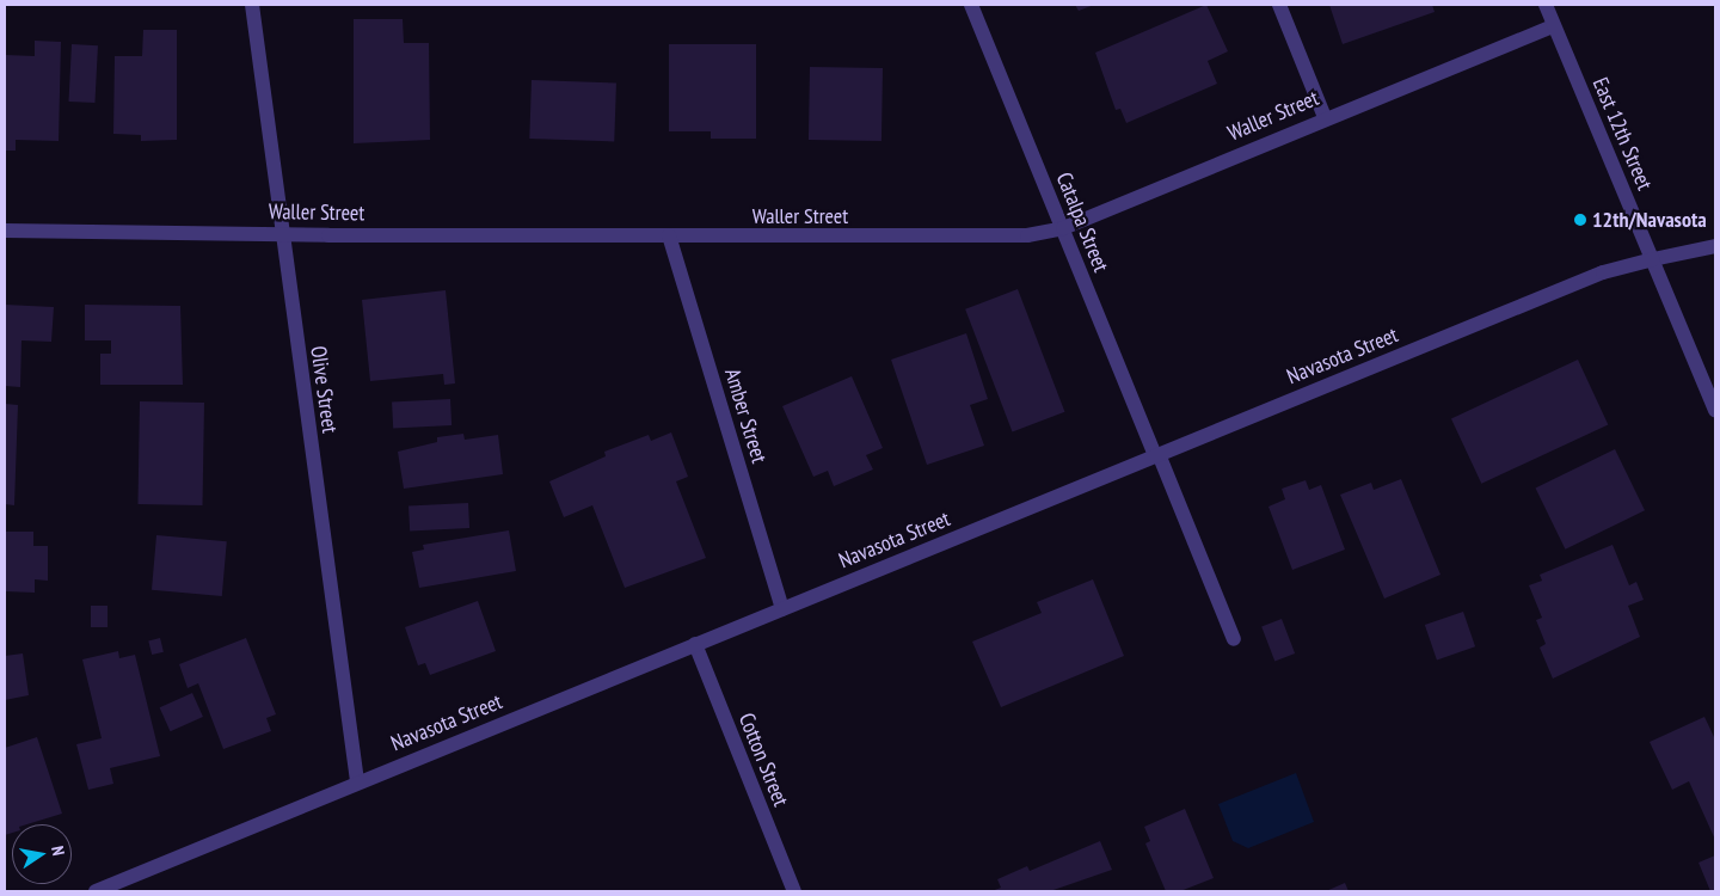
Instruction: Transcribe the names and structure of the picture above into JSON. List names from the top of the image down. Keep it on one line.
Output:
{"streets":{"street":["Waller Street","East 12th Street","Catalpa Street","Navasota Street","Olive Street","Amber Street","Cotton Street"]},"crossings":[["Waller Street","East 12th Street"],["Waller Street","Catalpa Street"],["Waller Street","Olive Street"],["Waller Street","Amber Street"],["East 12th Street","Navasota Street"],["Catalpa Street","Navasota Street"],["Navasota Street","Olive Street"],["Navasota Street","Amber Street"],["Navasota Street","Cotton Street"]],"places":["12th/Navasota"],"north":"right"}
